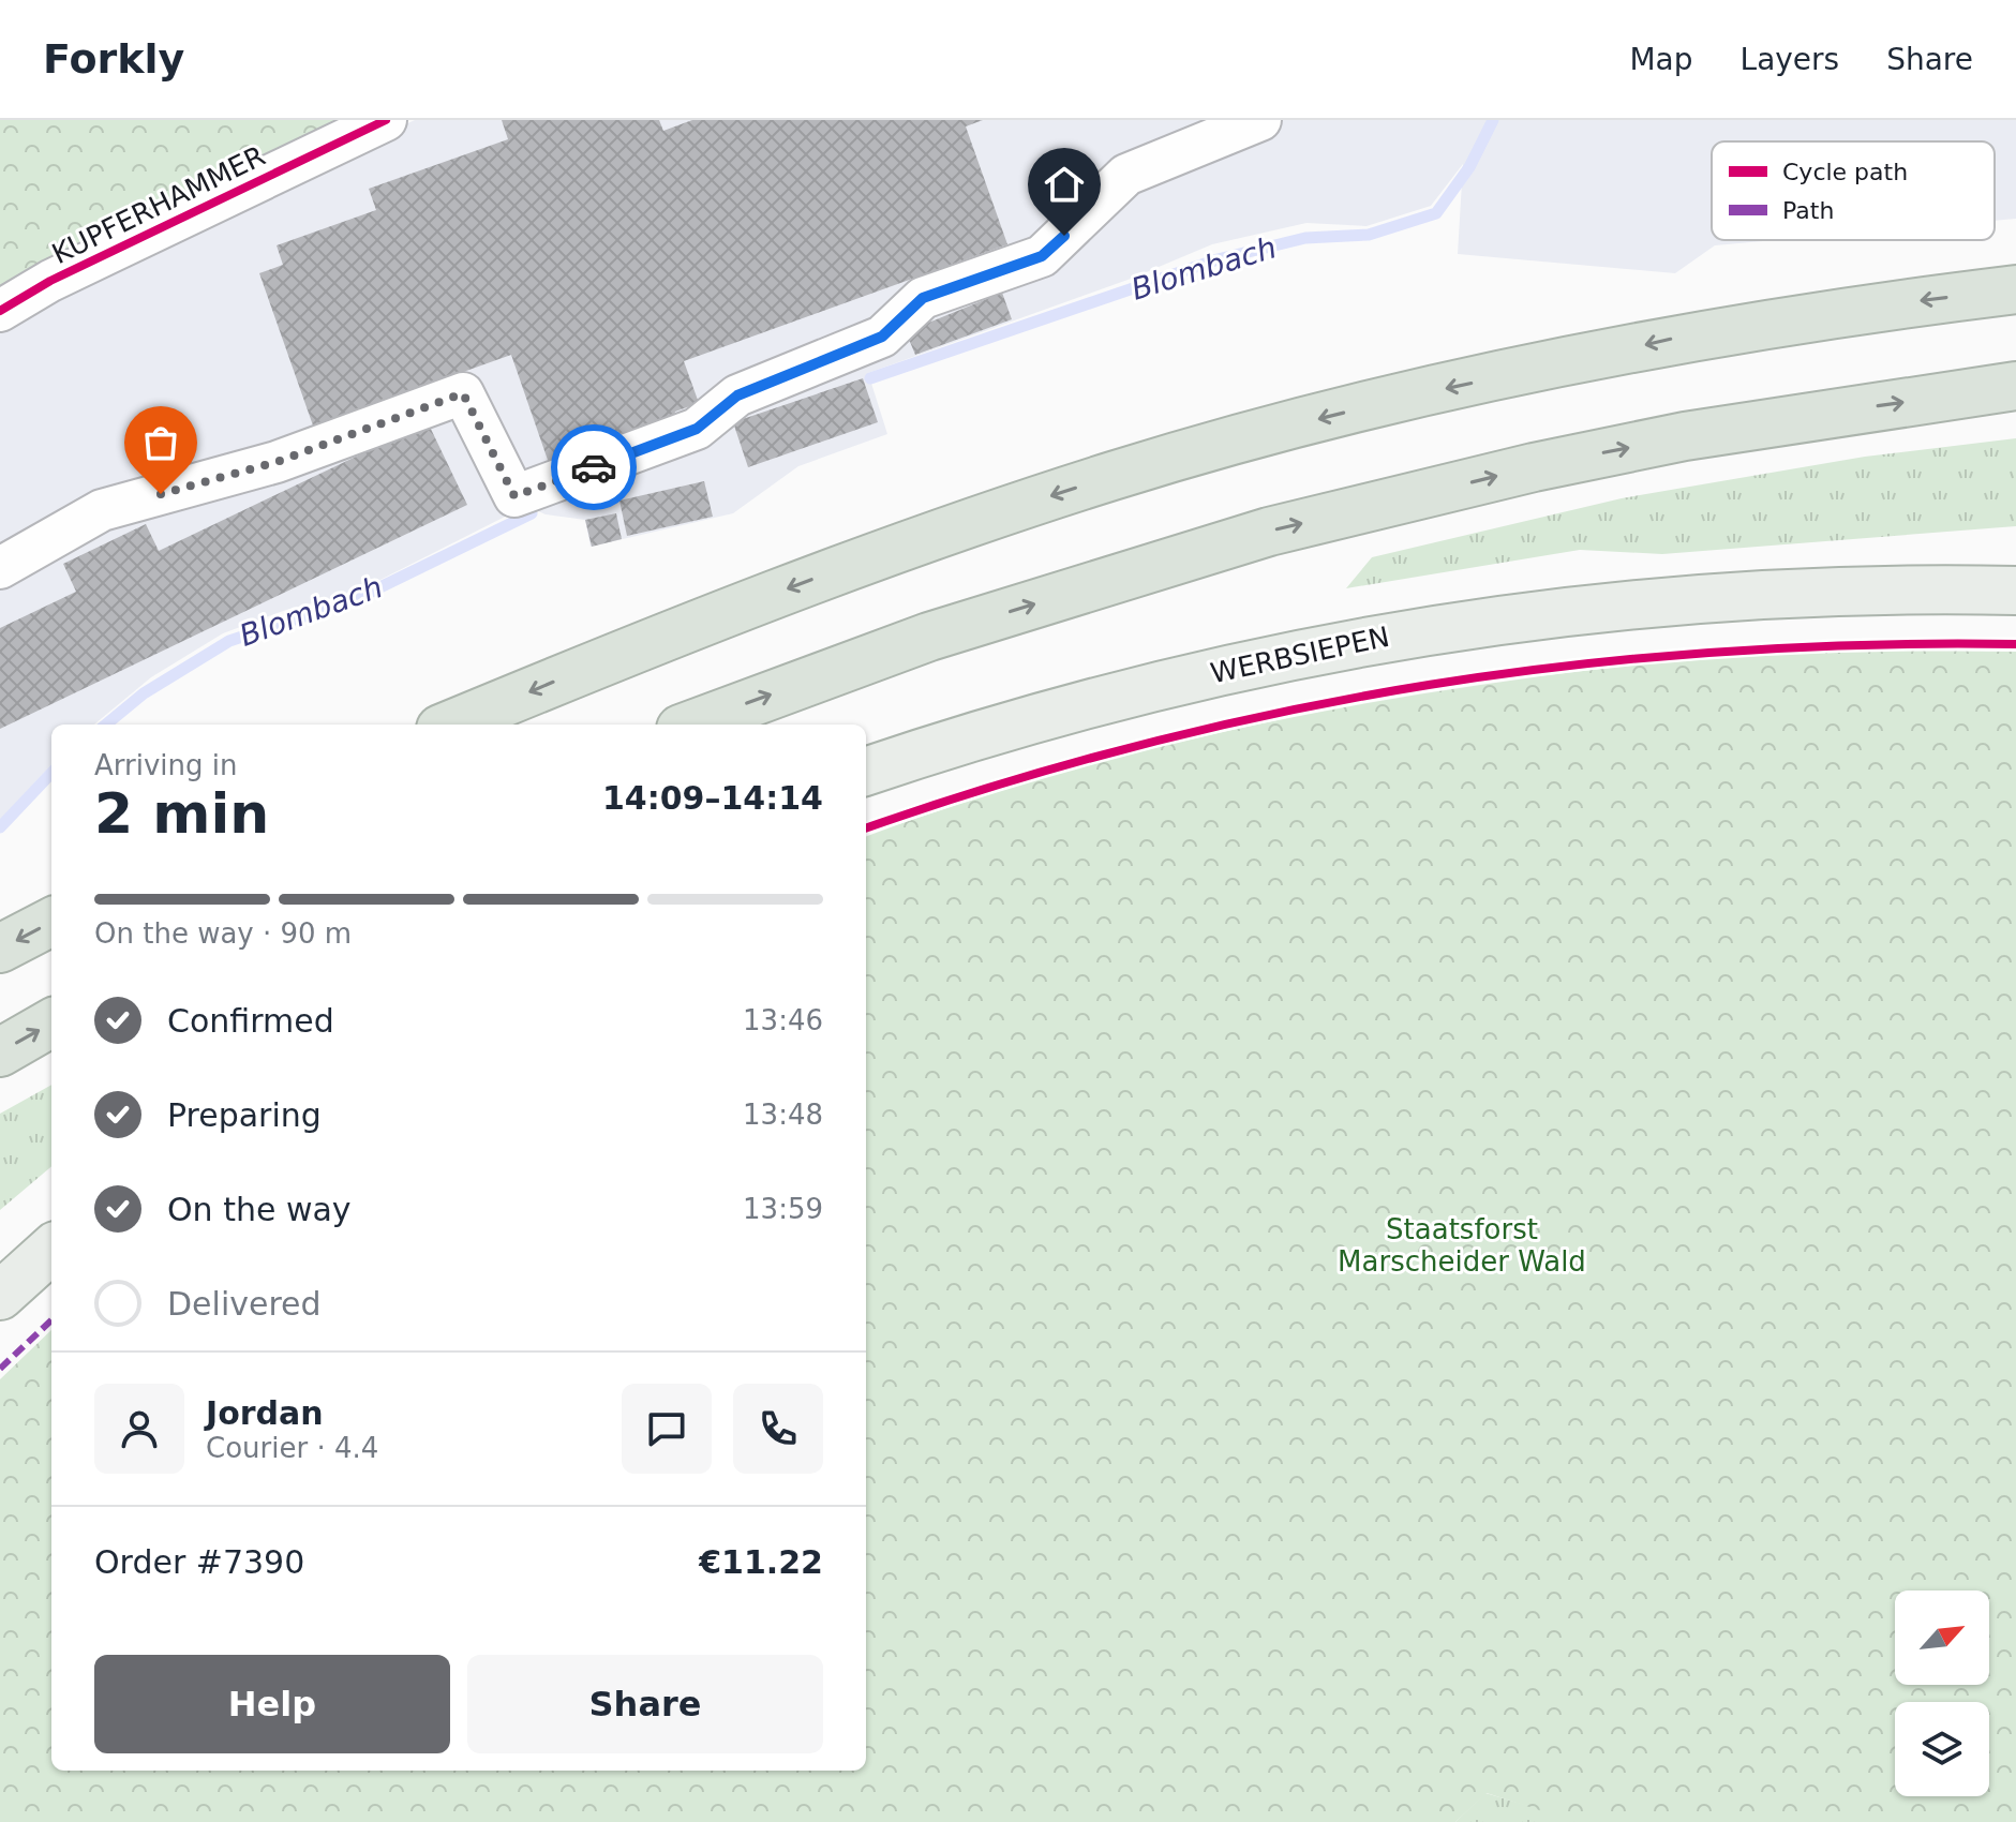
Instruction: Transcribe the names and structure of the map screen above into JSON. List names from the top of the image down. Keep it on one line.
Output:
{"streets":{"main road":["WERBSIEPEN"],"street":["KUPFERHAMMER"]},"water":["Blombach"],"parks":["Staatsforst Marscheider Wald"],"legend":["Cycle path","Path"],"north":"top right","page":{"header":"Forkly","nav":["Map","Layers","Share"],"heading":["2 min","Arriving in","14:09–14:14"],"panel":["Jordan","Courier · 4.4","Order #7390","€11.22"],"bar":"On the way · 90 m","list":[["Confirmed","13:46"],["Preparing","13:48"],["On the way","13:59"],"Delivered"],"buttons":["Help","Share"]}}
